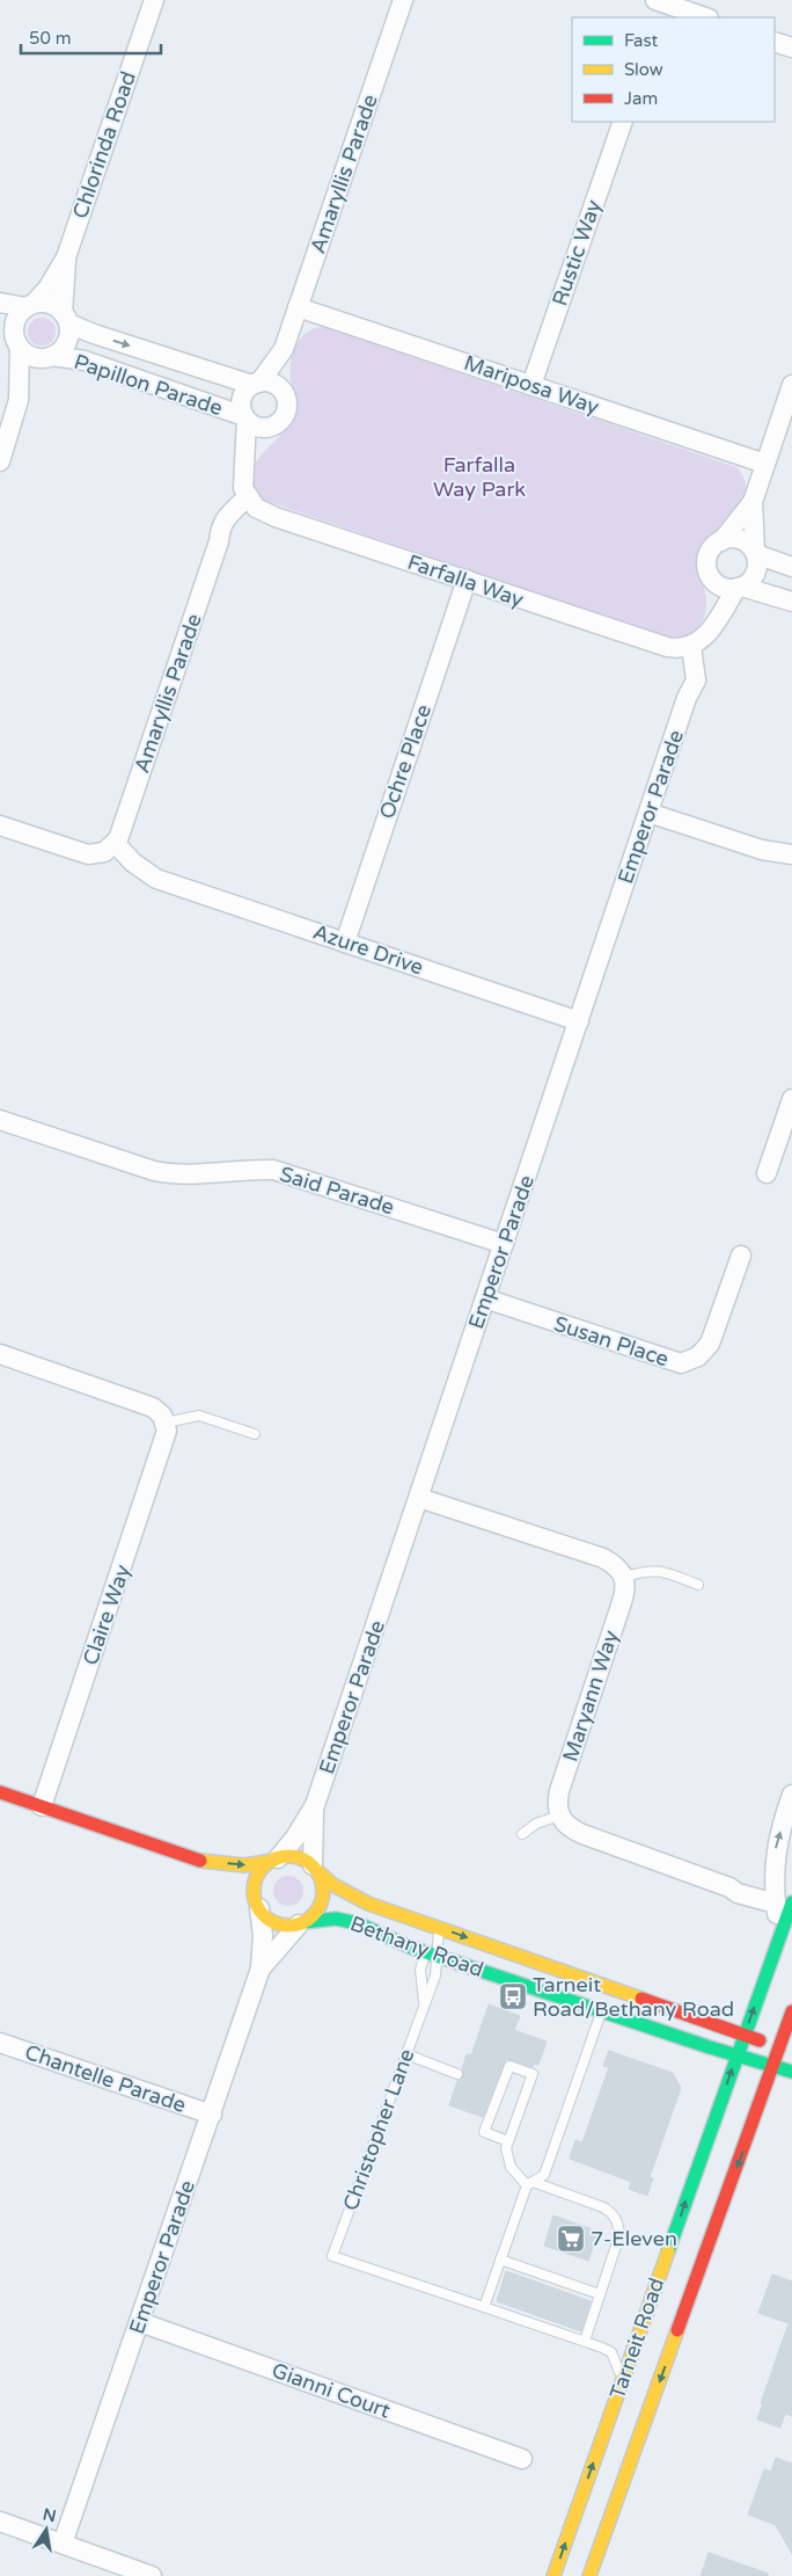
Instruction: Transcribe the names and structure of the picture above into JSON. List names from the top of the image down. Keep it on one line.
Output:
{"streets":{"street":["Chlorinda Road","Amaryllis Parade","Rustic Way","Papillon Parade","Mariposa Way","Farfalla Way","Ochre Place","Emperor Parade","Azure Drive","Said Parade","Susan Place","Claire Way","Maryann Way","Bethany Road","Chantelle Parade","Tarneit Road","Gianni Court"],"lane":["Christopher Lane"]},"crossings":[["Chlorinda Road","Papillon Parade"],["Amaryllis Parade","Papillon Parade"],["Amaryllis Parade","Mariposa Way"],["Amaryllis Parade","Farfalla Way"],["Amaryllis Parade","Azure Drive"],["Rustic Way","Mariposa Way"],["Farfalla Way","Ochre Place"],["Farfalla Way","Emperor Parade"],["Ochre Place","Azure Drive"],["Emperor Parade","Azure Drive"],["Emperor Parade","Said Parade"],["Emperor Parade","Susan Place"],["Emperor Parade","Bethany Road"],["Emperor Parade","Chantelle Parade"],["Emperor Parade","Gianni Court"],["Bethany Road","Christopher Lane"],["Bethany Road","Tarneit Road"]],"parks":["Farfalla Way Park"],"places":{"bus stop":["Tarneit Road/Bethany Road"],"supermarket":["7-Eleven"]},"legend":["Fast","Slow","Jam"],"scale_bar":"50 m","north":"top"}
